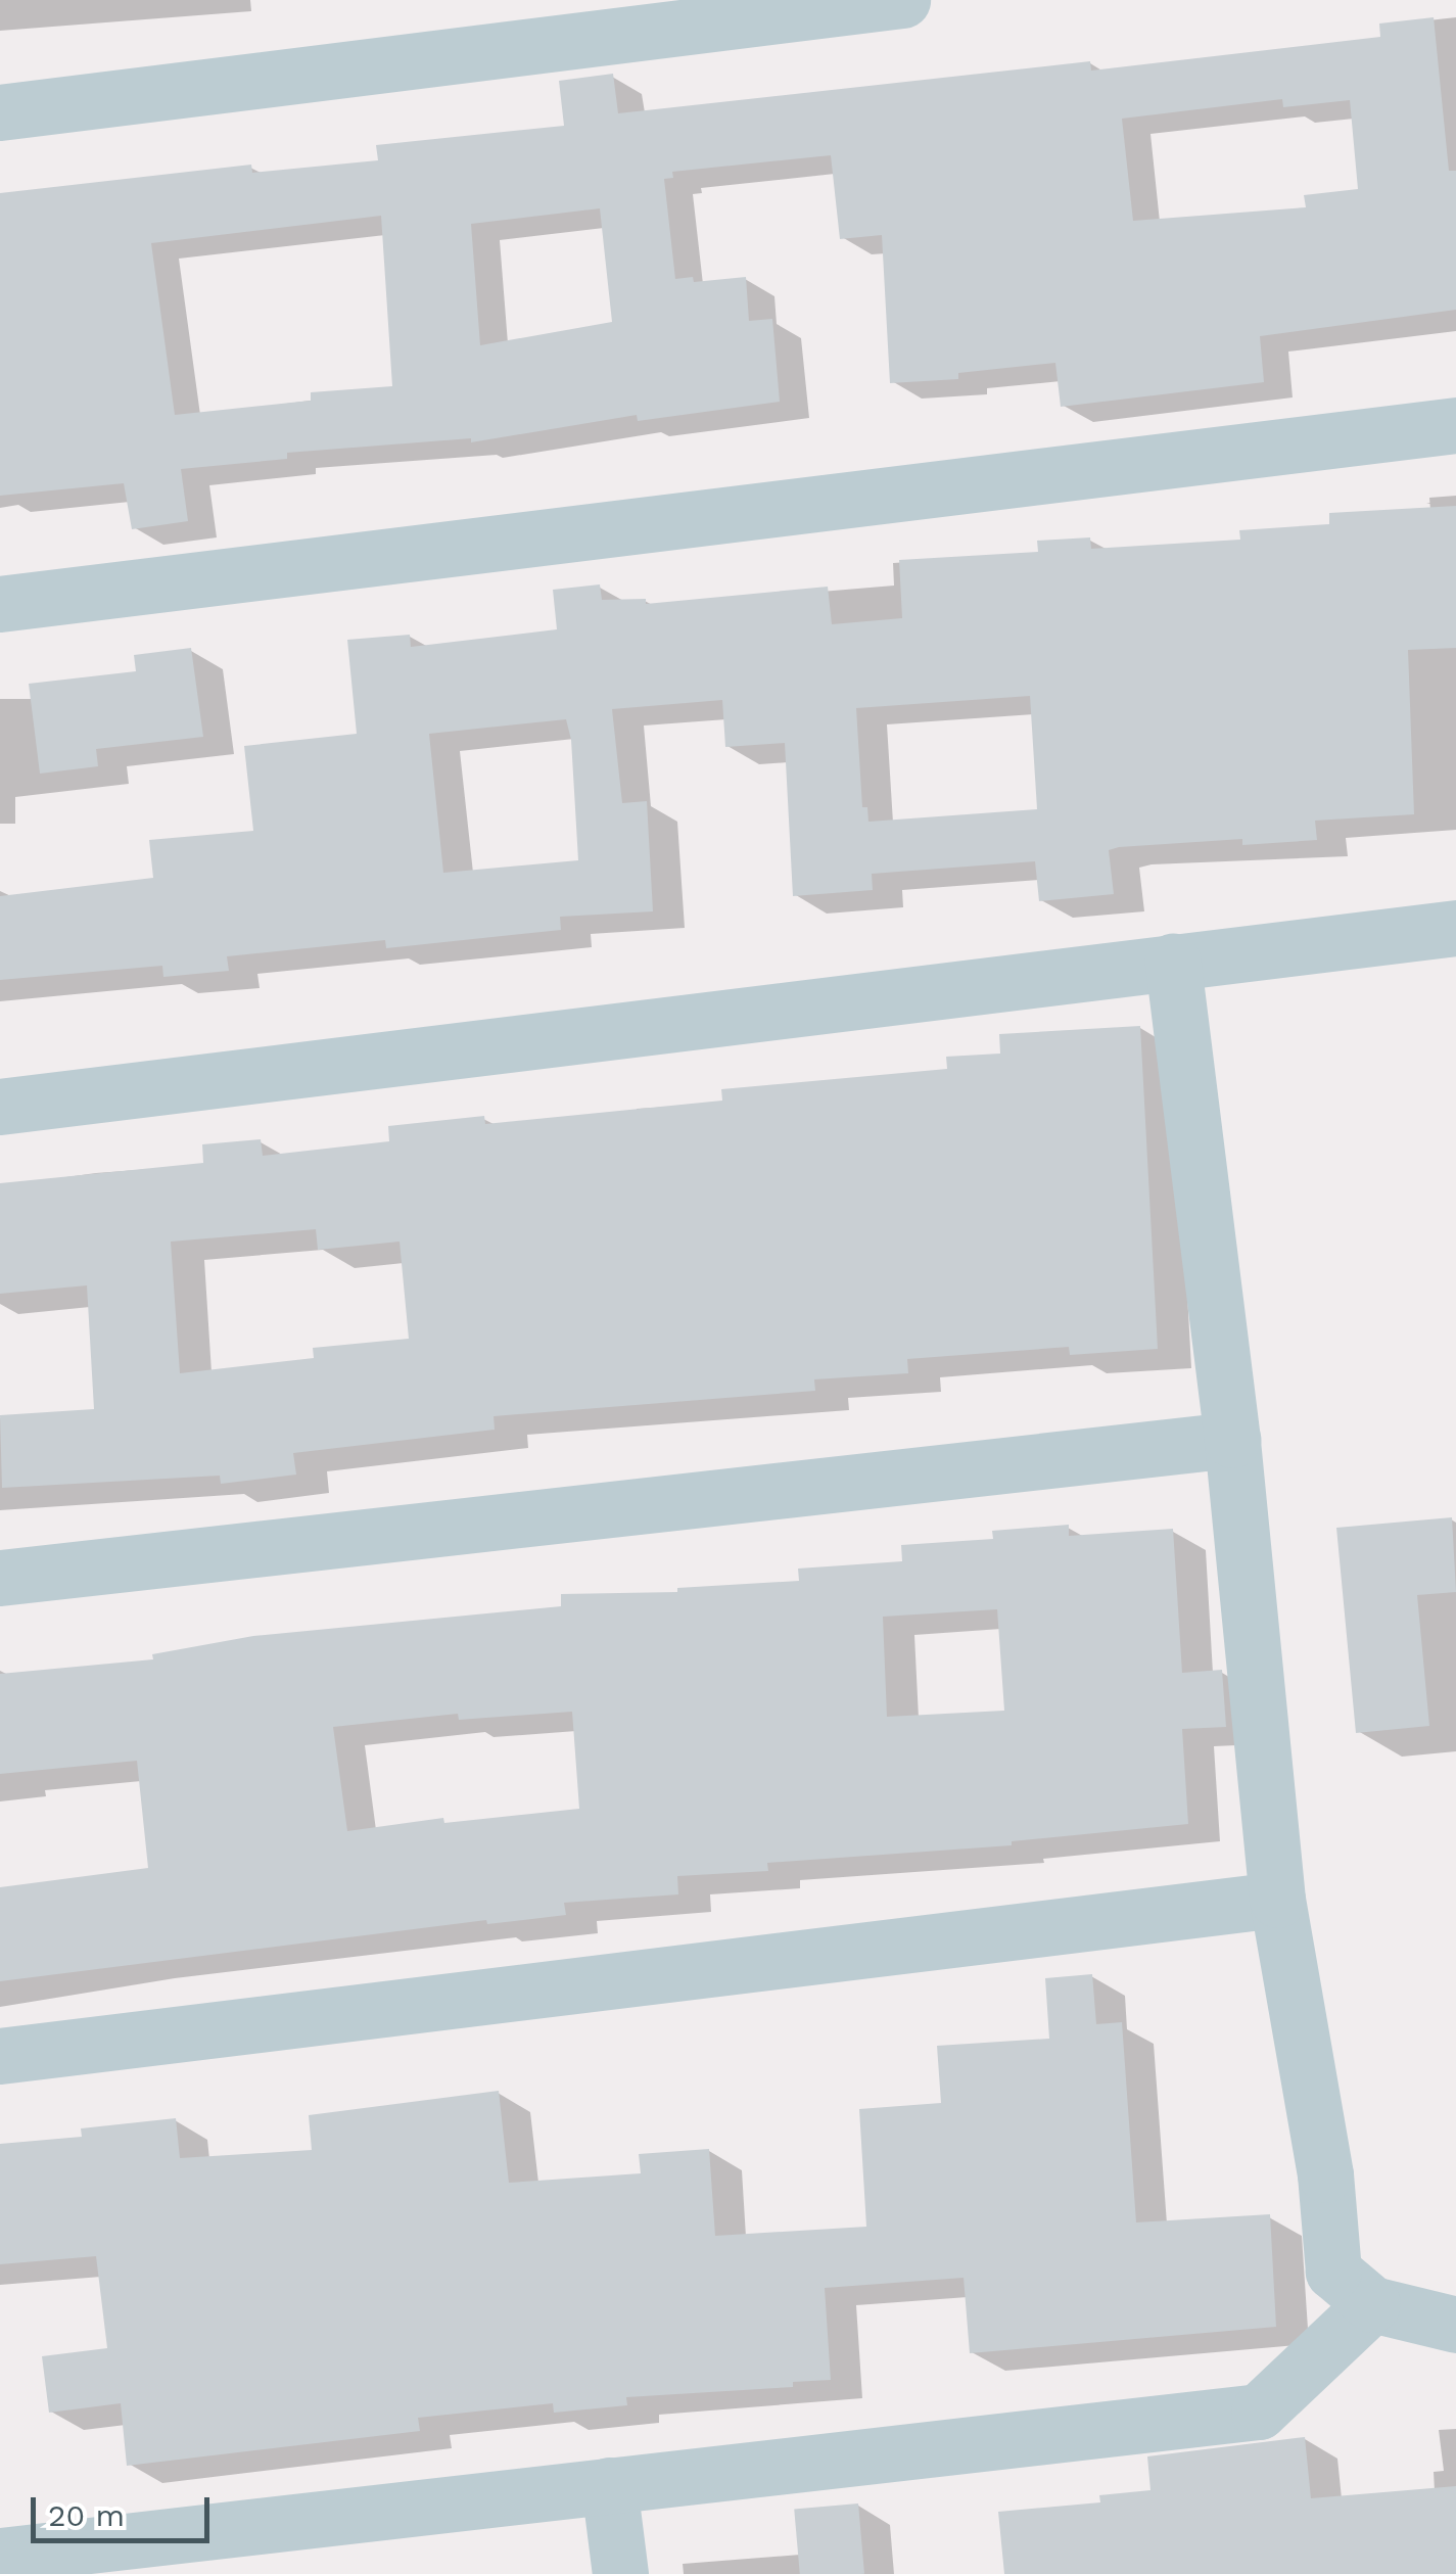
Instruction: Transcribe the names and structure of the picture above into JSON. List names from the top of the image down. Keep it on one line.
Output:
{"scale_bar":"20 m"}
